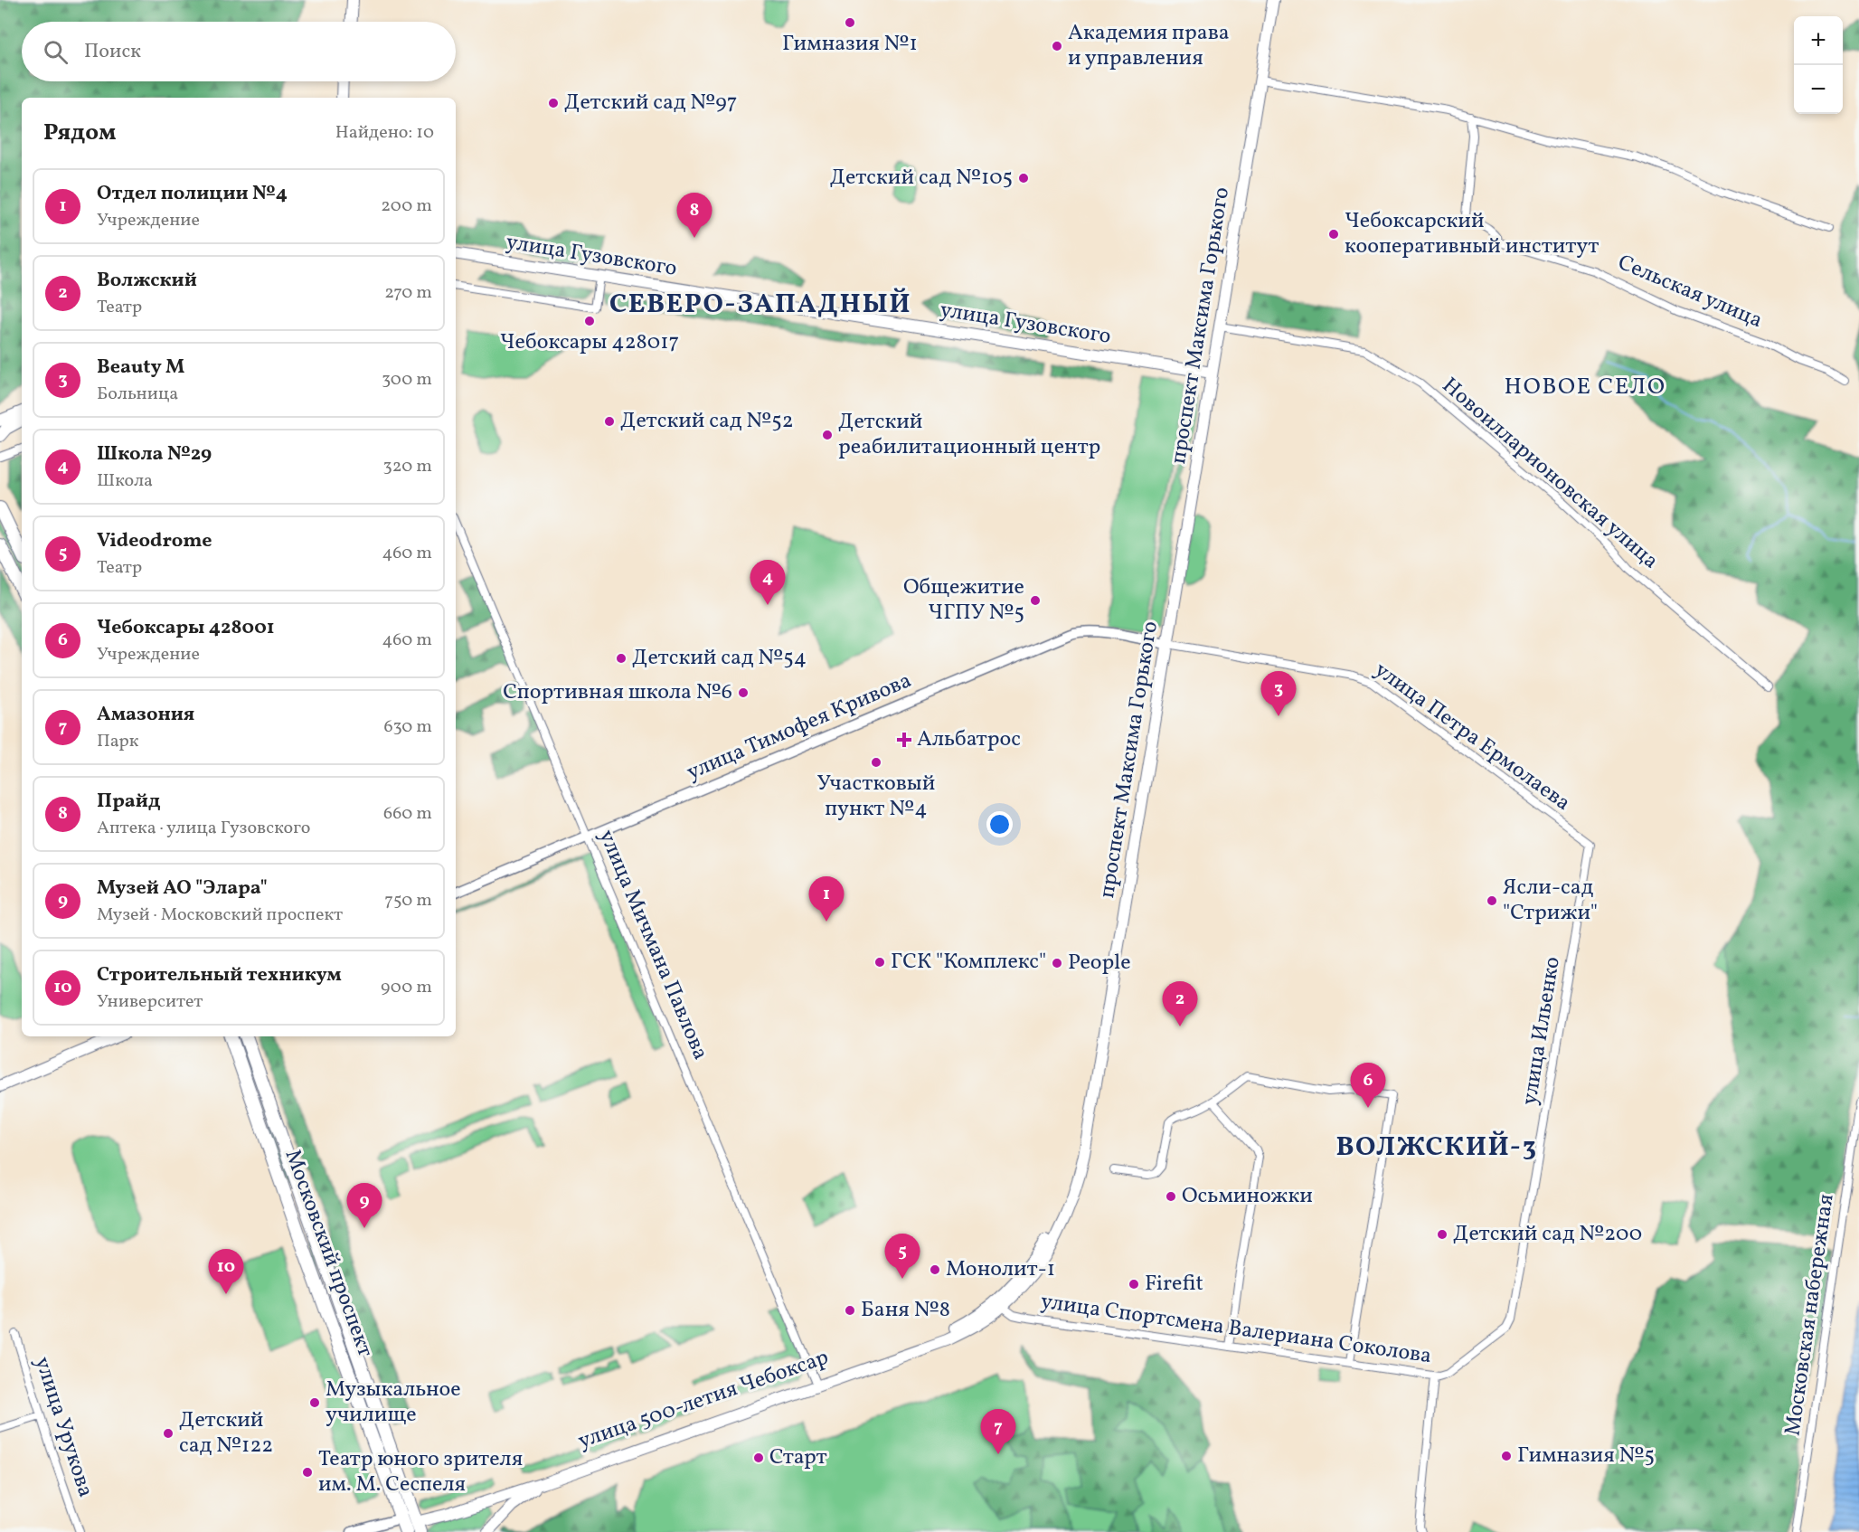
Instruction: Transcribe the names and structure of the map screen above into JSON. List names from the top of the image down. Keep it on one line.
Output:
{"streets":{"main road":["улица Гузовского","проспект Максима Горького","Московский проспект","улица 500-летия Чебоксар"],"street":["Сельская улица","Новоилларионовская улица","улица Тимофея Кривова","улица Петра Ермолаева","улица Мичмана Павлова","улица Ильенко","Московская набережная","улица Спортсмена Валериана Соколова","улица Урукова"]},"crossings":[["улица Гузовского","проспект Максима Горького"],["проспект Максима Горького","Новоилларионовская улица"],["проспект Максима Горького","улица Тимофея Кривова"],["проспект Максима Горького","улица Петра Ермолаева"],["проспект Максима Горького","улица Мичмана Павлова"],["проспект Максима Горького","улица Спортсмена Валериана Соколова"],["проспект Максима Горького","улица 500-летия Чебоксар"],["улица Тимофея Кривова","улица Петра Ермолаева"],["улица Тимофея Кривова","улица Мичмана Павлова"],["улица Петра Ермолаева","улица Ильенко"],["улица Мичмана Павлова","улица 500-летия Чебоксар"],["улица Ильенко","улица Спортсмена Валериана Соколова"],["Московский проспект","улица 500-летия Чебоксар"]],"districts":["СЕВЕРО-ЗАПАДНЫЙ","НОВОЕ СЕЛО","ВОЛЖСКИЙ-3"],"places":{"other":["Гимназия №1","Академия права и управления","Детский сад №97","Детский сад №105","Чебоксарский кооперативный институт","Чебоксары 428017","Детский сад №52","Детский реабилитационный центр","Общежитие ЧГПУ №5","Детский сад №54","Спортивная школа №6","Участковый пункт №4","Ясли-сад \"Стрижи\"","ГСК \"Комплекс\"","People","Осьминожки","Детский сад №200","Монолит-1","Firefit","Баня №8","Музыкальное училище","Детский сад №122","Гимназия №5","Старт","Театр юного зрителя им. М. Сеспеля"],"health":["Альбатрос"]},"page":{"map_buttons":["+","−"],"search":"Поиск","heading":["Рядом","Найдено: 10"],"list":[{"mark":"1","name":"Отдел полиции №4","note":"Учреждение","value":"200 m"},{"mark":"2","name":"Волжский","note":"Театр","value":"270 m"},{"mark":"3","name":"Beauty M","note":"Больница","value":"300 m"},{"mark":"4","name":"Школа №29","note":"Школа","value":"320 m"},{"mark":"5","name":"Videodrome","note":"Театр","value":"460 m"},{"mark":"6","name":"Чебоксары 428001","note":"Учреждение","value":"460 m"},{"mark":"7","name":"Амазония","note":"Парк","value":"630 m"},{"mark":"8","name":"Прайд","note":"Аптека · улица Гузовского","value":"660 m"},{"mark":"9","name":"Музей АО \"Элара\"","note":"Музей · Московский проспект","value":"750 m"},{"mark":"10","name":"Строительный техникум","note":"Университет","value":"900 m"}],"pins":["8","4","3","1","2","6","9","5","10","7"]}}
